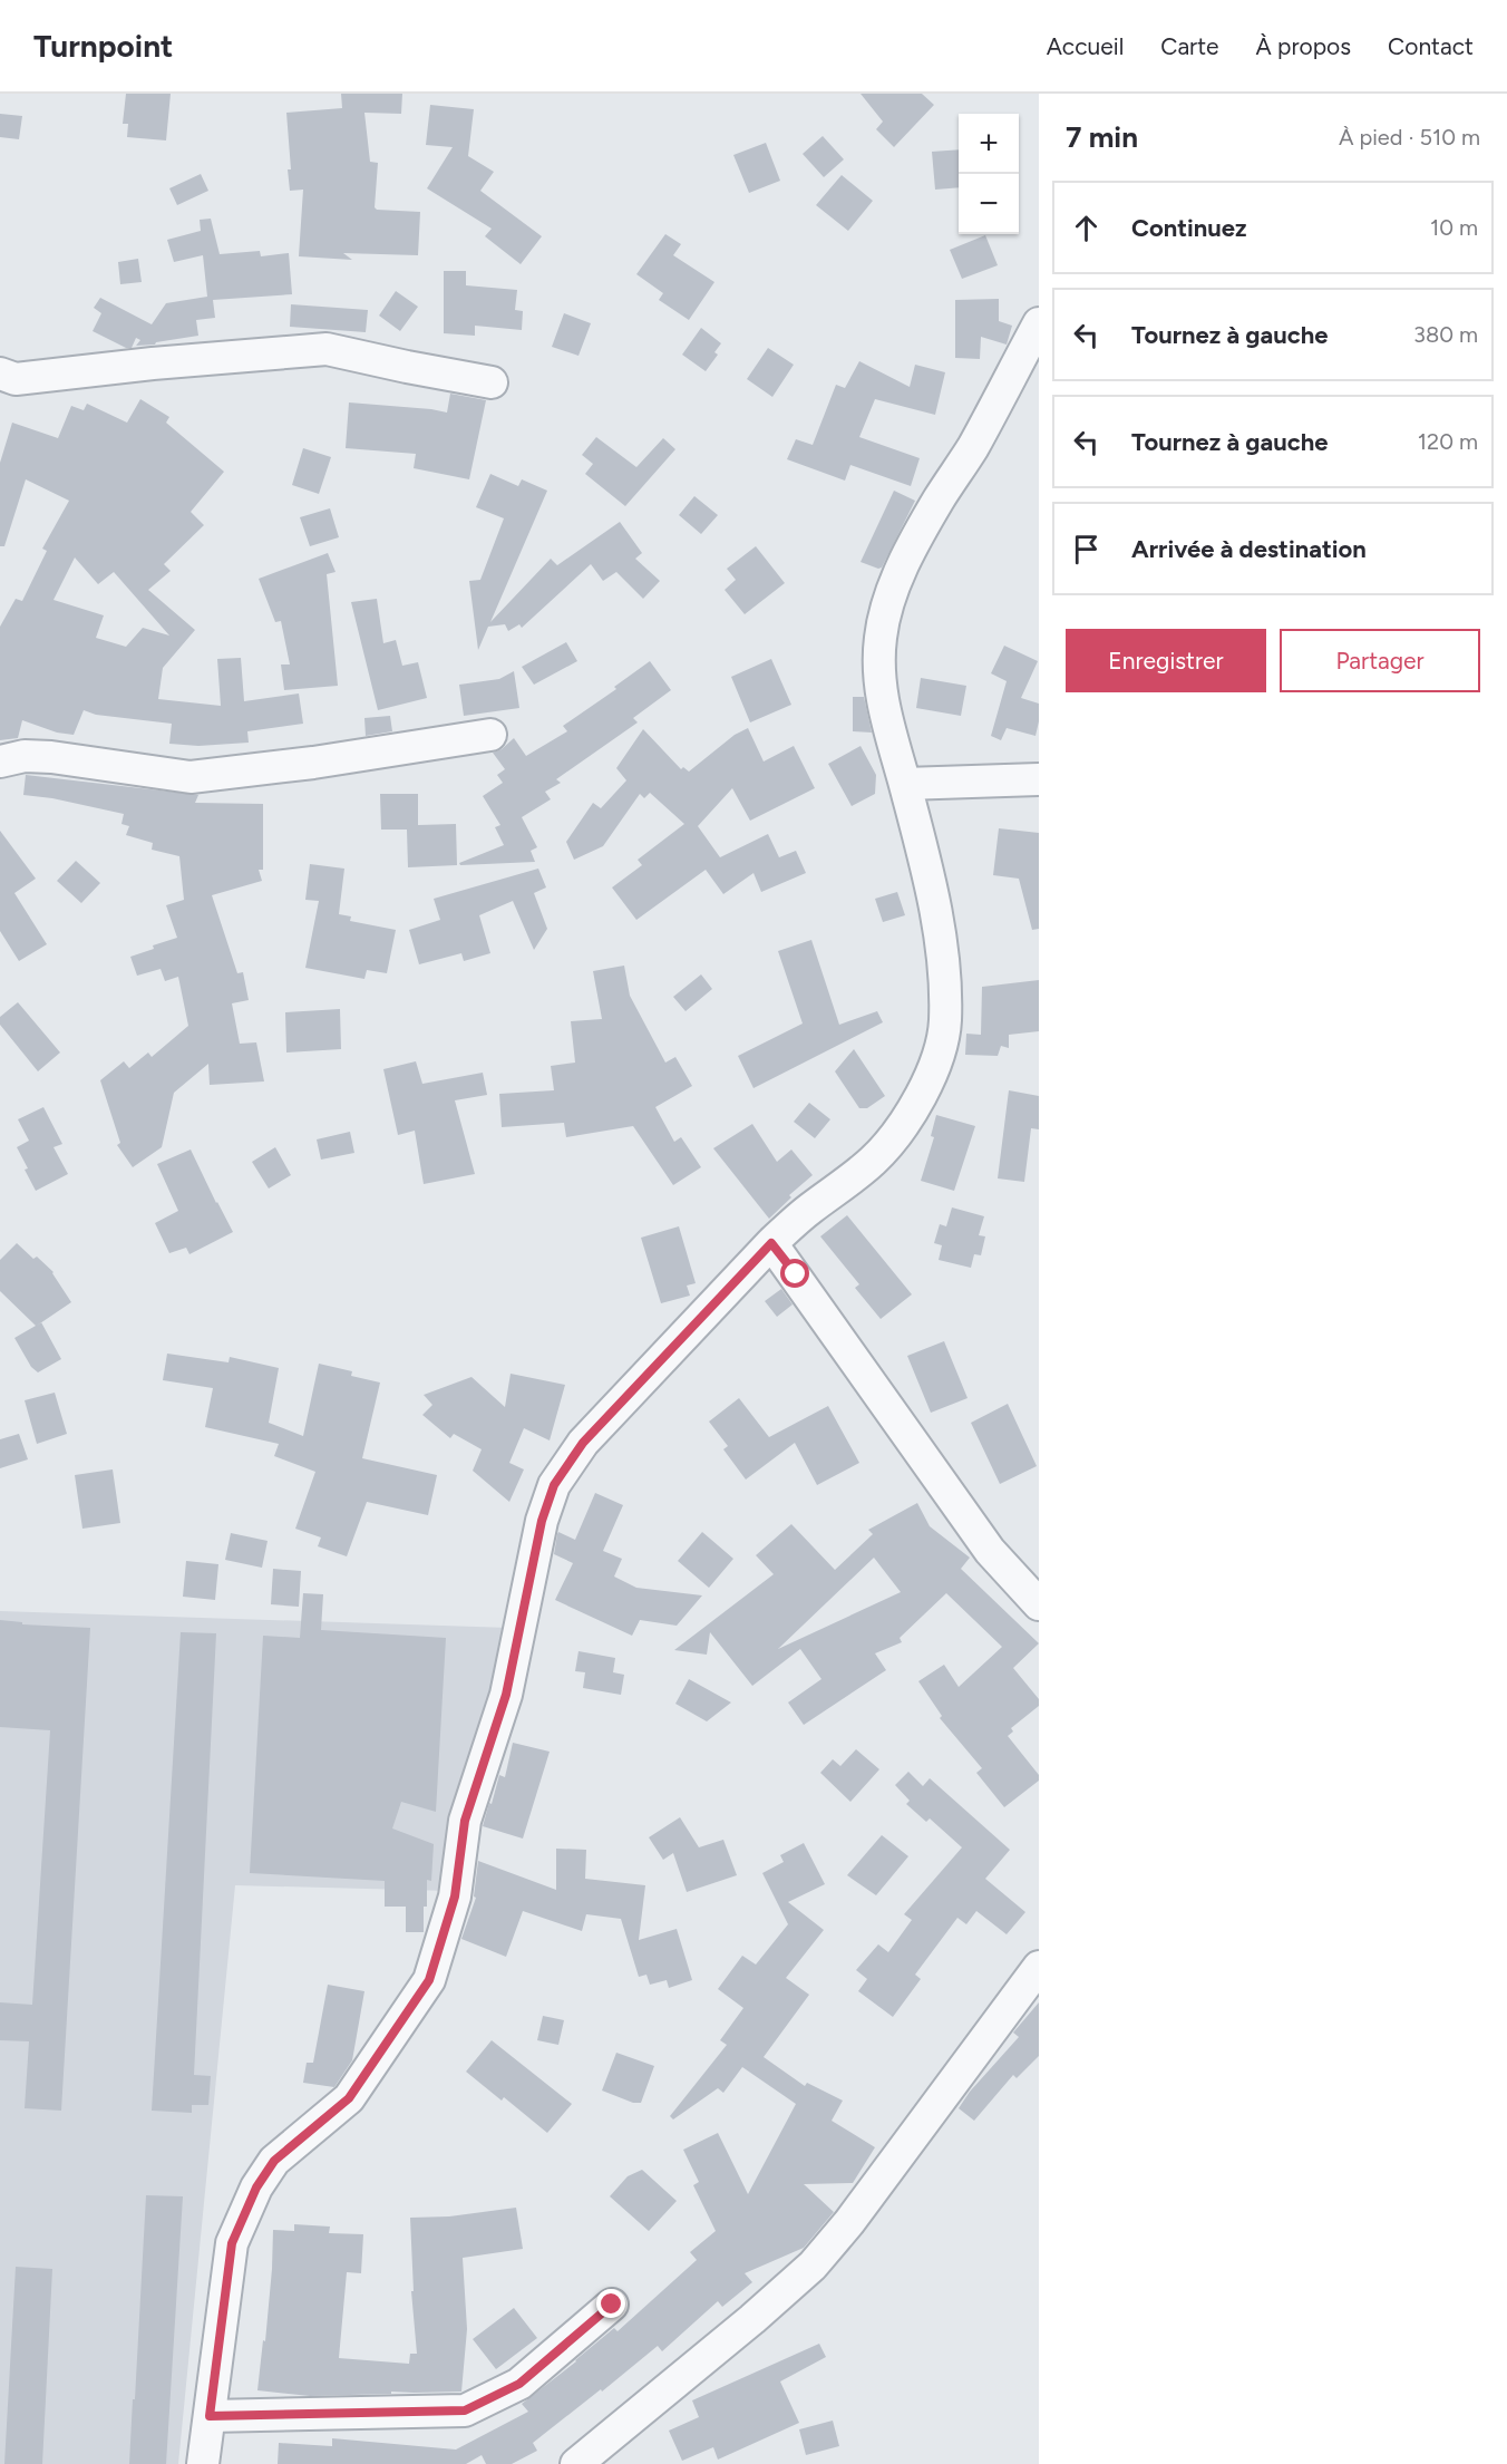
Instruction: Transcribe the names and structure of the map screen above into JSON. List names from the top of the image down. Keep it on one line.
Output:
{"page":{"header":"Turnpoint","nav":["Accueil","Carte","À propos","Contact"],"heading":["7 min","À pied · 510 m"],"map_buttons":["+","−"],"list":[["Continuez","10 m"],["Tournez à gauche","380 m"],["Tournez à gauche","120 m"],"Arrivée à destination"],"buttons":["Enregistrer","Partager"]}}
